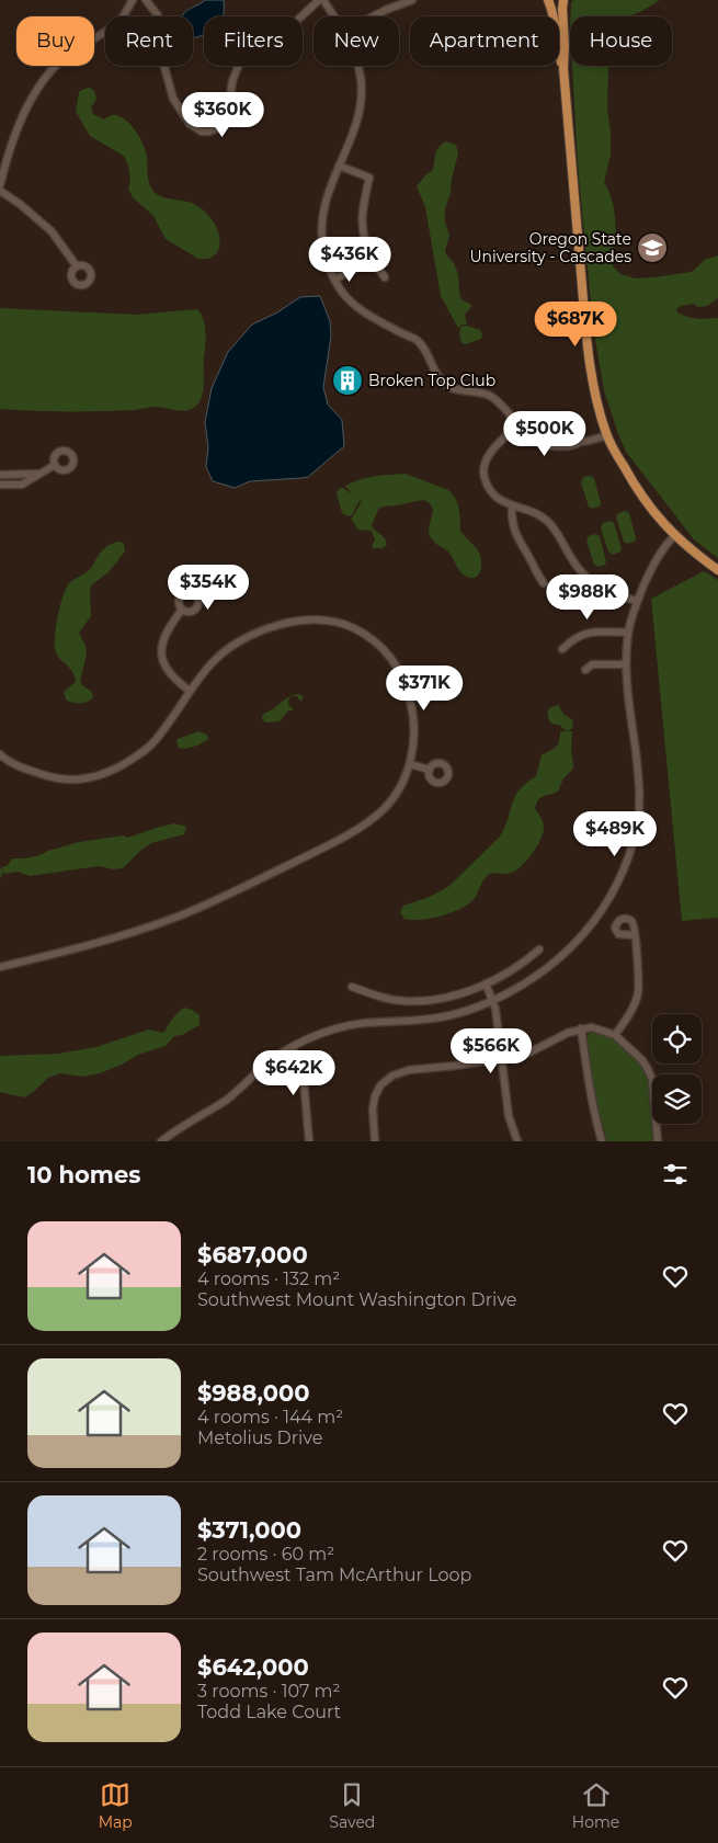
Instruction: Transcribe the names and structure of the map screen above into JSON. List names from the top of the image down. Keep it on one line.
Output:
{"places":{"school or university":["Oregon State University - Cascades"],"building":["Broken Top Club"]},"page":{"chip":["Buy","Rent","Filters","New","Apartment","House"],"price":["$360K","$436K","$687K","$500K","$354K","$988K","$371K","$489K","$566K","$642K"],"heading":"10 homes","list":[{"name":"$687,000","note":"4 rooms · 132 m² · Southwest Mount Washington Drive"},{"name":"$988,000","note":"4 rooms · 144 m² · Metolius Drive"},{"name":"$371,000","note":"2 rooms · 60 m² · Southwest Tam McArthur Loop"},{"name":"$642,000","note":"3 rooms · 107 m² · Todd Lake Court"}],"tabs":["Map","Saved","Home"]}}
